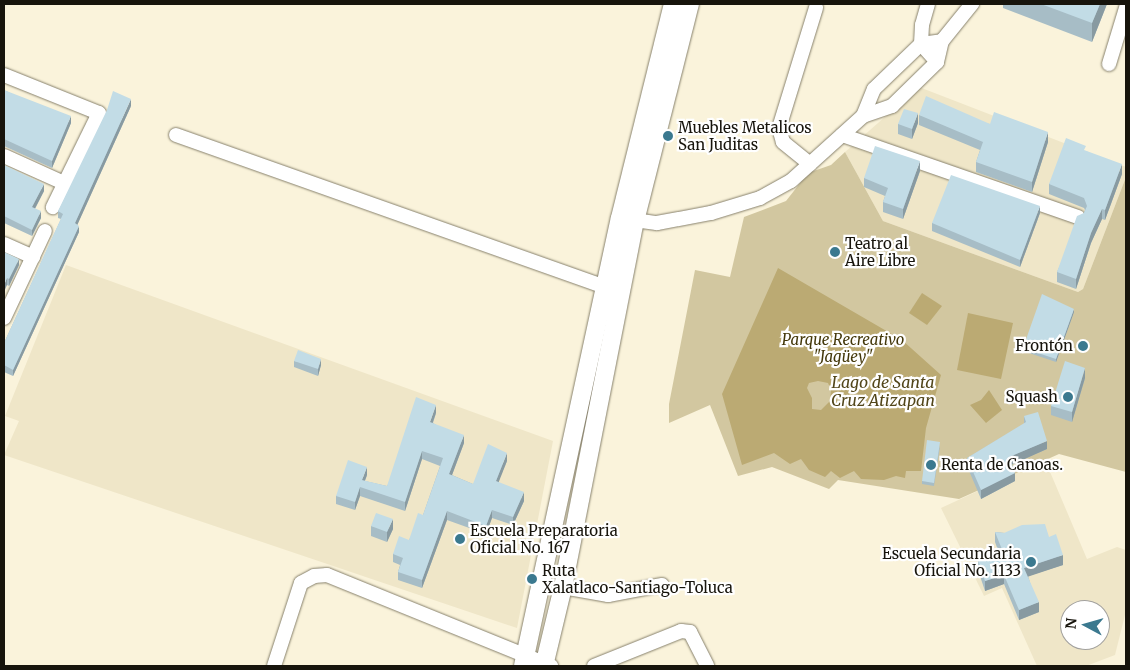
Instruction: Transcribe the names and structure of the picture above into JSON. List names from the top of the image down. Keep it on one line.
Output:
{"water":["Lago de Santa Cruz Atizapan"],"parks":["Parque Recreativo \"Jagüey\""],"places":["Muebles Metalicos San Juditas","Teatro al Aire Libre","Frontón","Squash","Renta de Canoas.","Escuela Preparatoria Oficial No. 167","Escuela Secundaria Oficial No. 1133","Ruta Xalatlaco-Santiago-Toluca"],"north":"left"}
